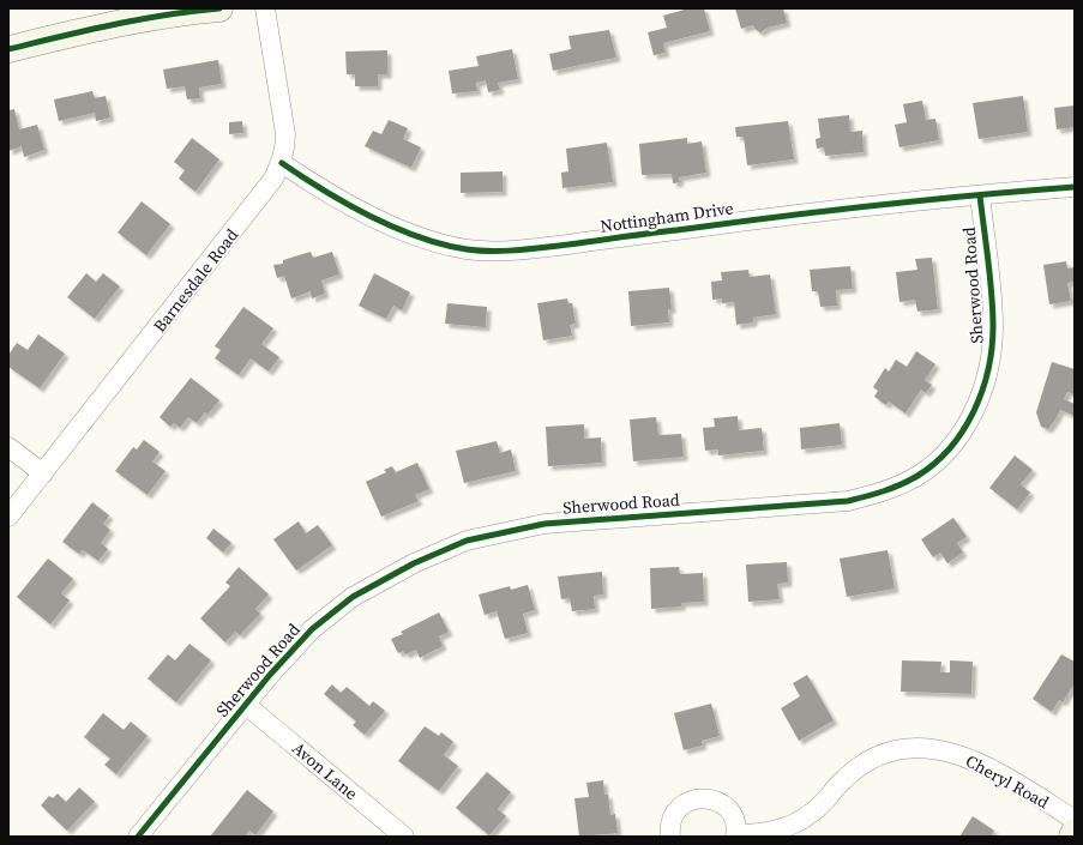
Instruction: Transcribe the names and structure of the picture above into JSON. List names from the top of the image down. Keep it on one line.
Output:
{"streets":{"street":["Nottingham Drive","Barnesdale Road","Sherwood Road","Avon Lane","Cheryl Road"]},"crossings":[["Nottingham Drive","Barnesdale Road"],["Nottingham Drive","Sherwood Road"],["Sherwood Road","Avon Lane"]]}
